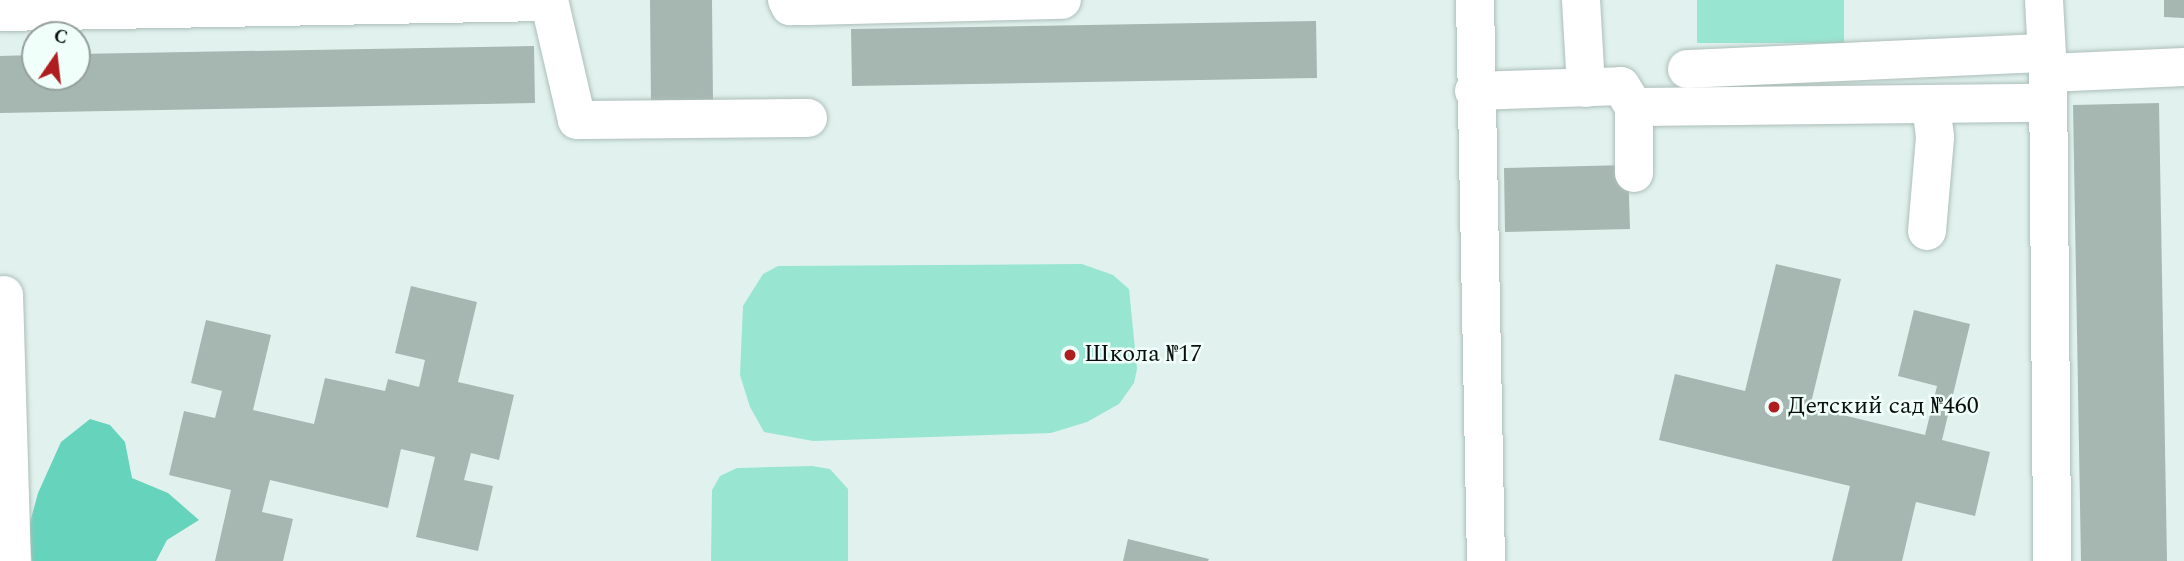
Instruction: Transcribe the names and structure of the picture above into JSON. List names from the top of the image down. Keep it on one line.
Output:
{"places":["Школа №17","Детский сад №460"],"north":"top"}
